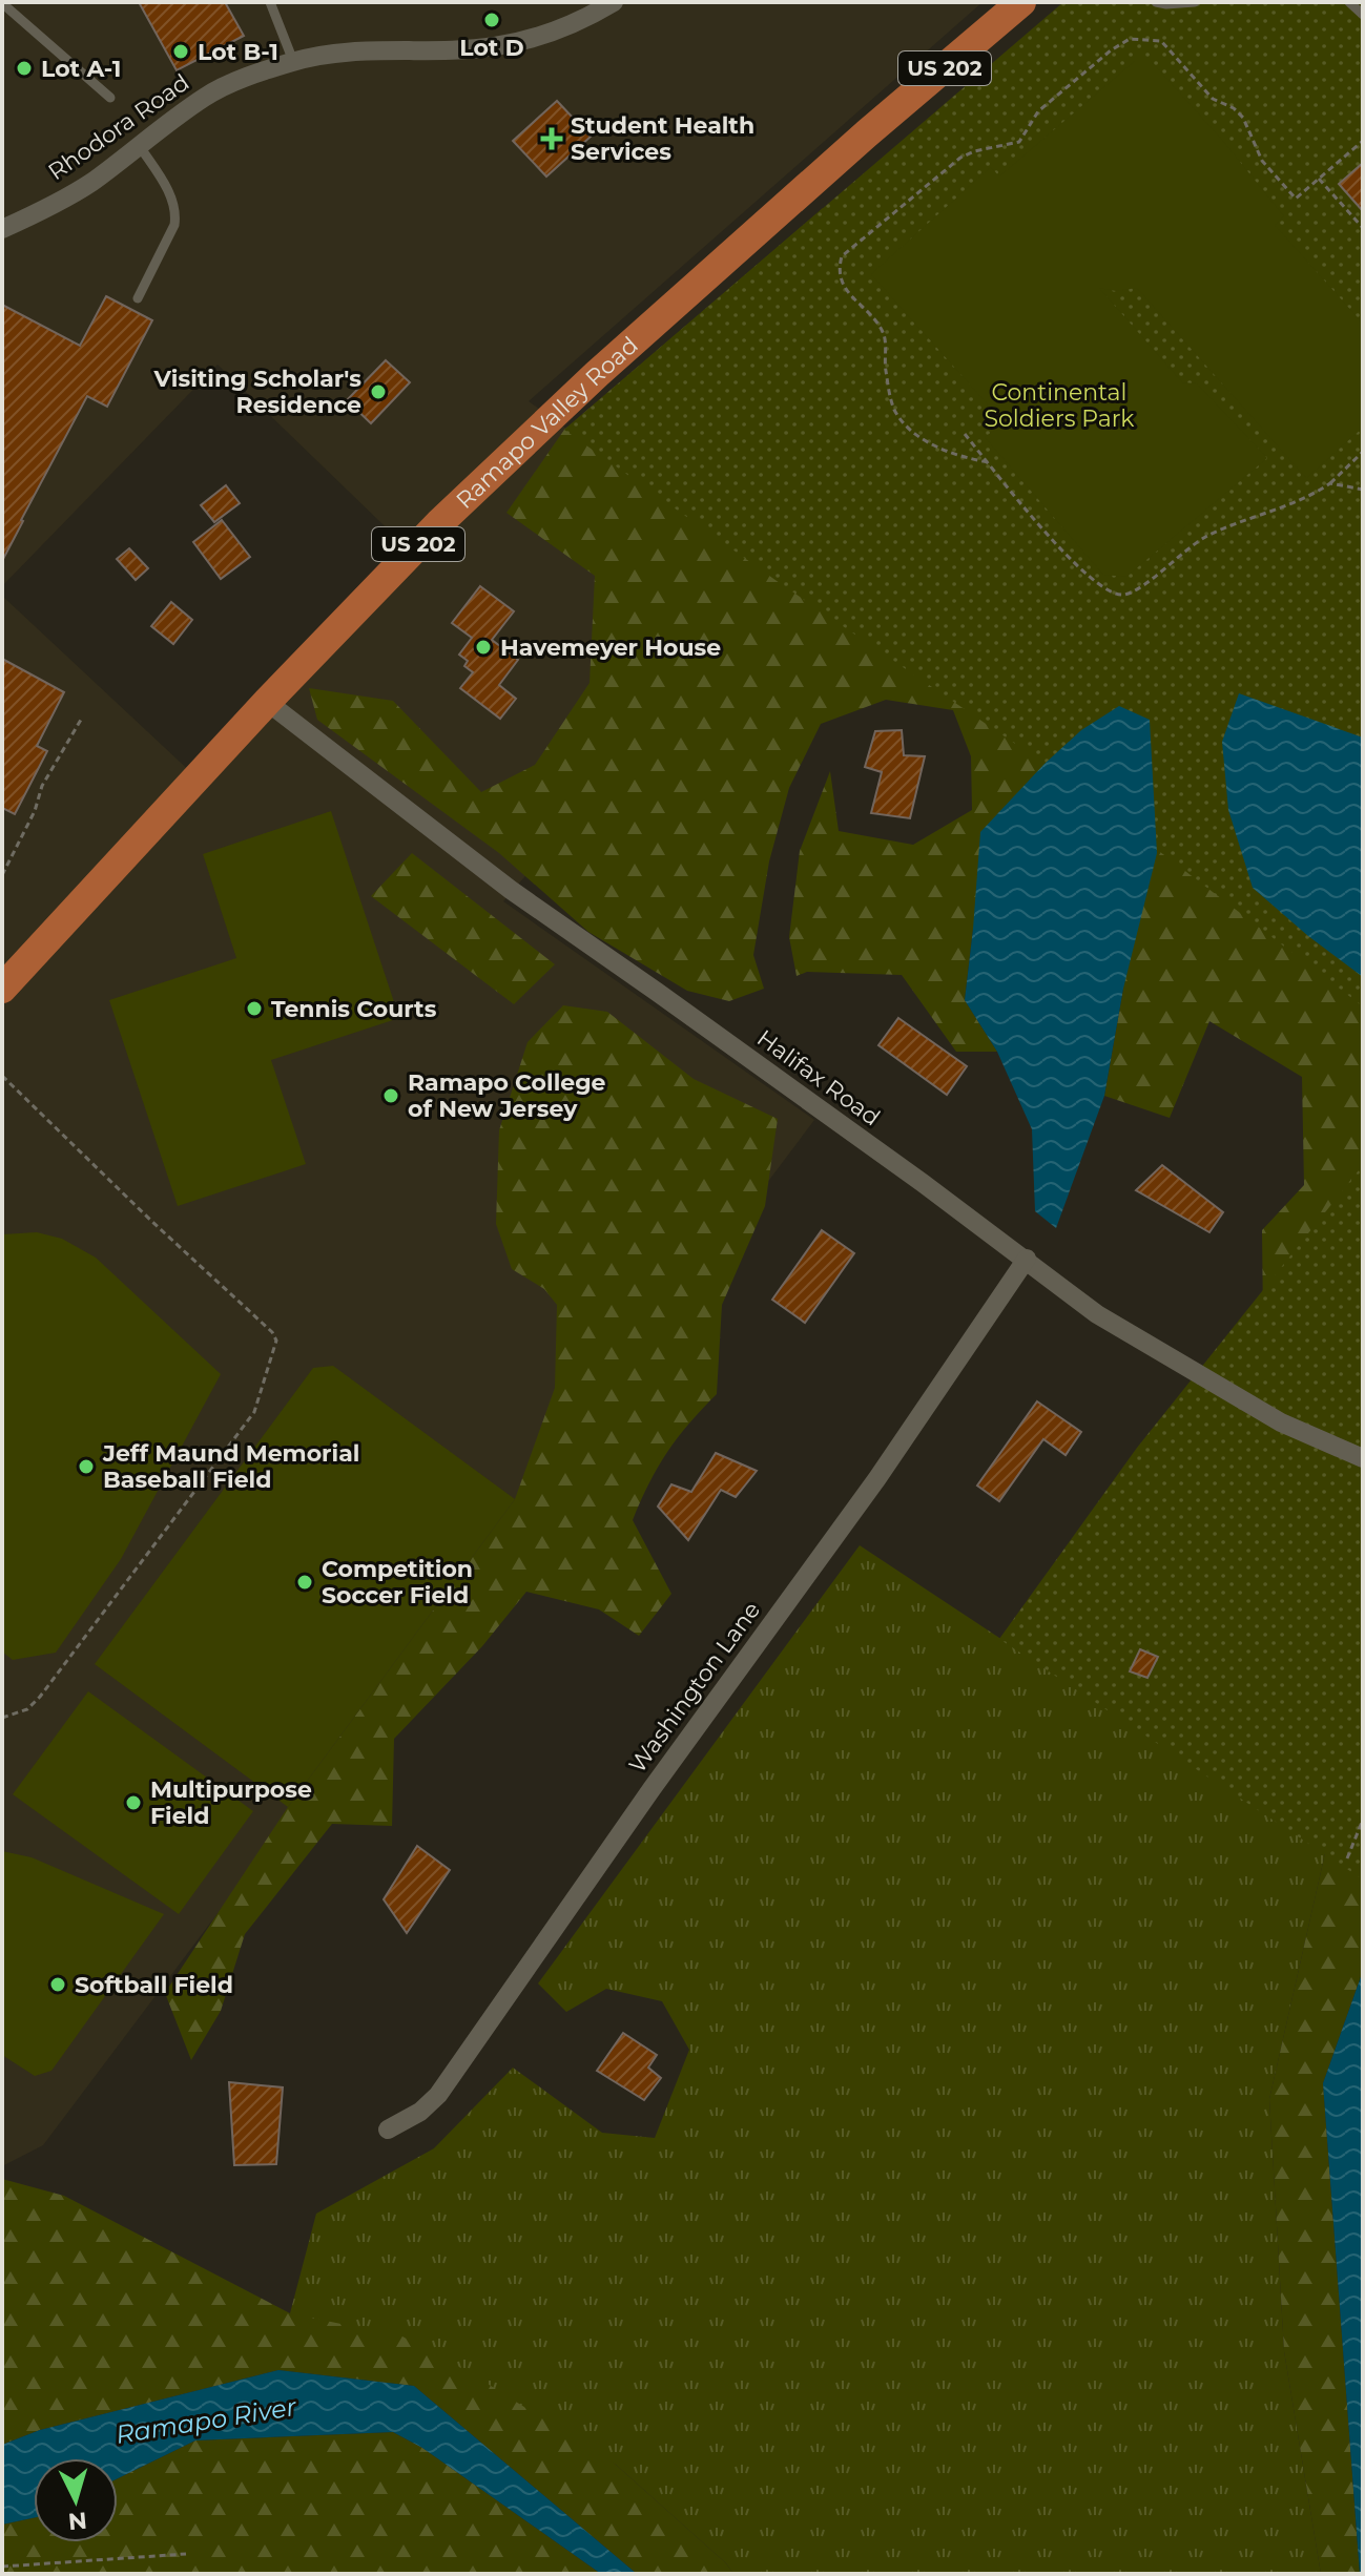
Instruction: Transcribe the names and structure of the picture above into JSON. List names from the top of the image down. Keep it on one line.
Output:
{"streets":{"main road":["US 202","Ramapo Valley Road"],"street":["Rhodora Road","Halifax Road","Washington Lane"]},"crossings":[["Ramapo Valley Road","Halifax Road"],["Halifax Road","Washington Lane"]],"water":["Ramapo River"],"parks":["Continental Soldiers Park"],"places":{"other":["Lot D","Lot B-1","Lot A-1","Visiting Scholar's Residence","Havemeyer House","Tennis Courts","Ramapo College of New Jersey","Jeff Maund Memorial Baseball Field","Competition Soccer Field","Multipurpose Field","Softball Field"],"health":["Student Health Services"]},"north":"bottom"}
